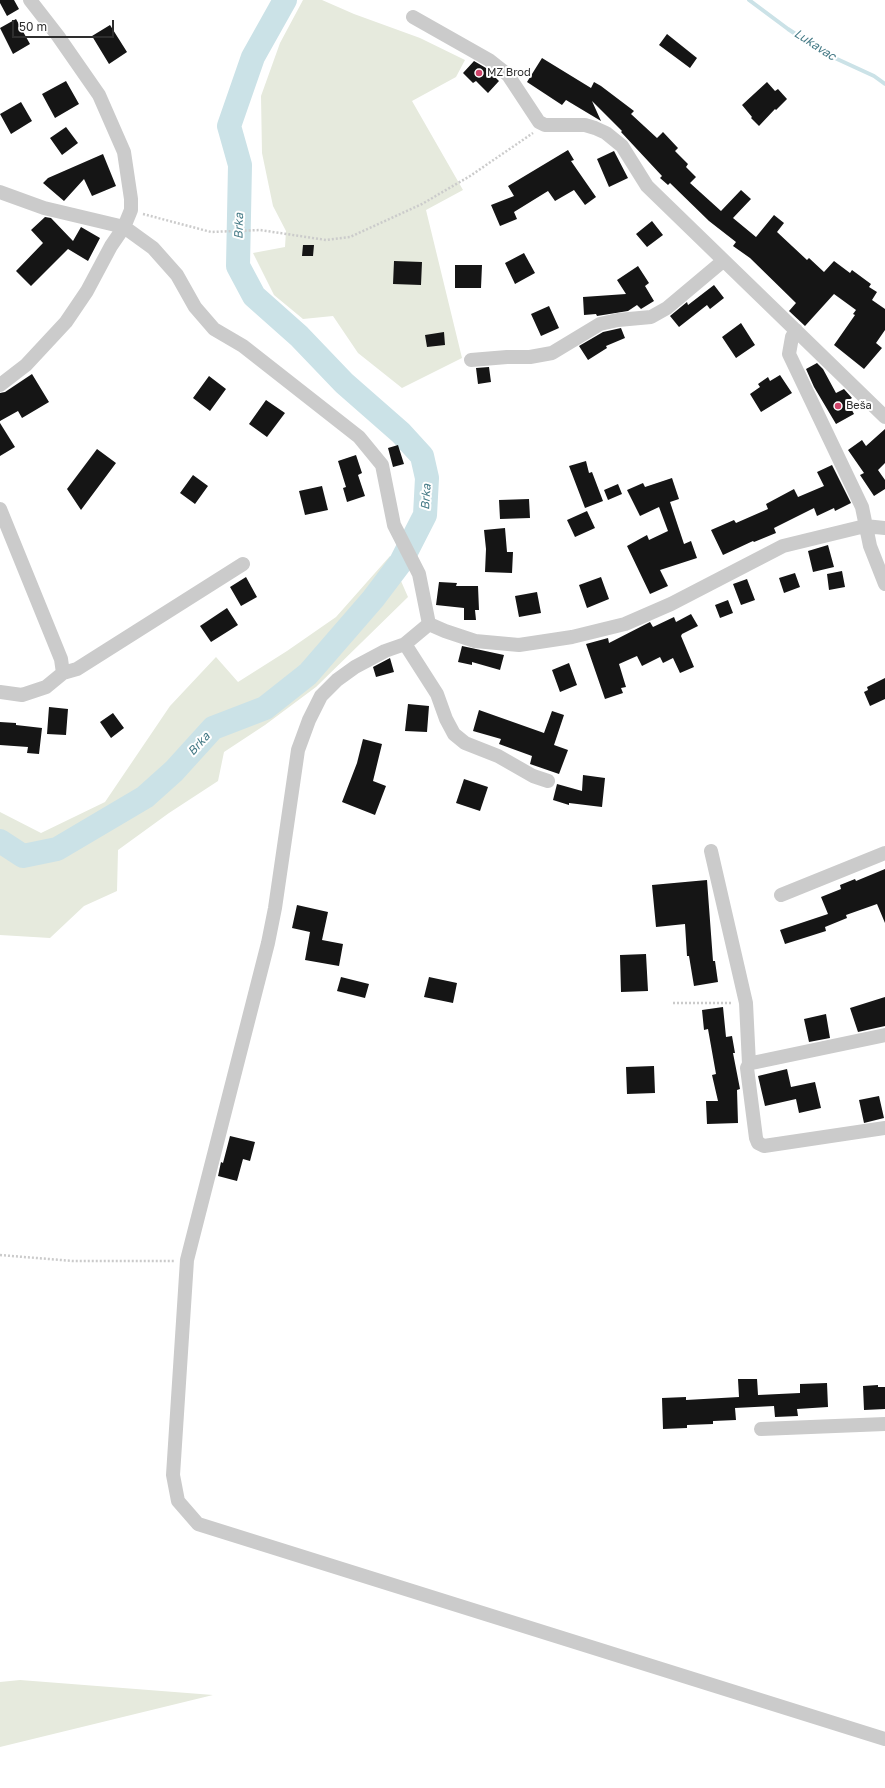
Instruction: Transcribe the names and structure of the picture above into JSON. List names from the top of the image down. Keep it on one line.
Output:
{"water":["Lukavac","Brka"],"places":["MZ Brod","Beša"],"scale_bar":"50 m"}
